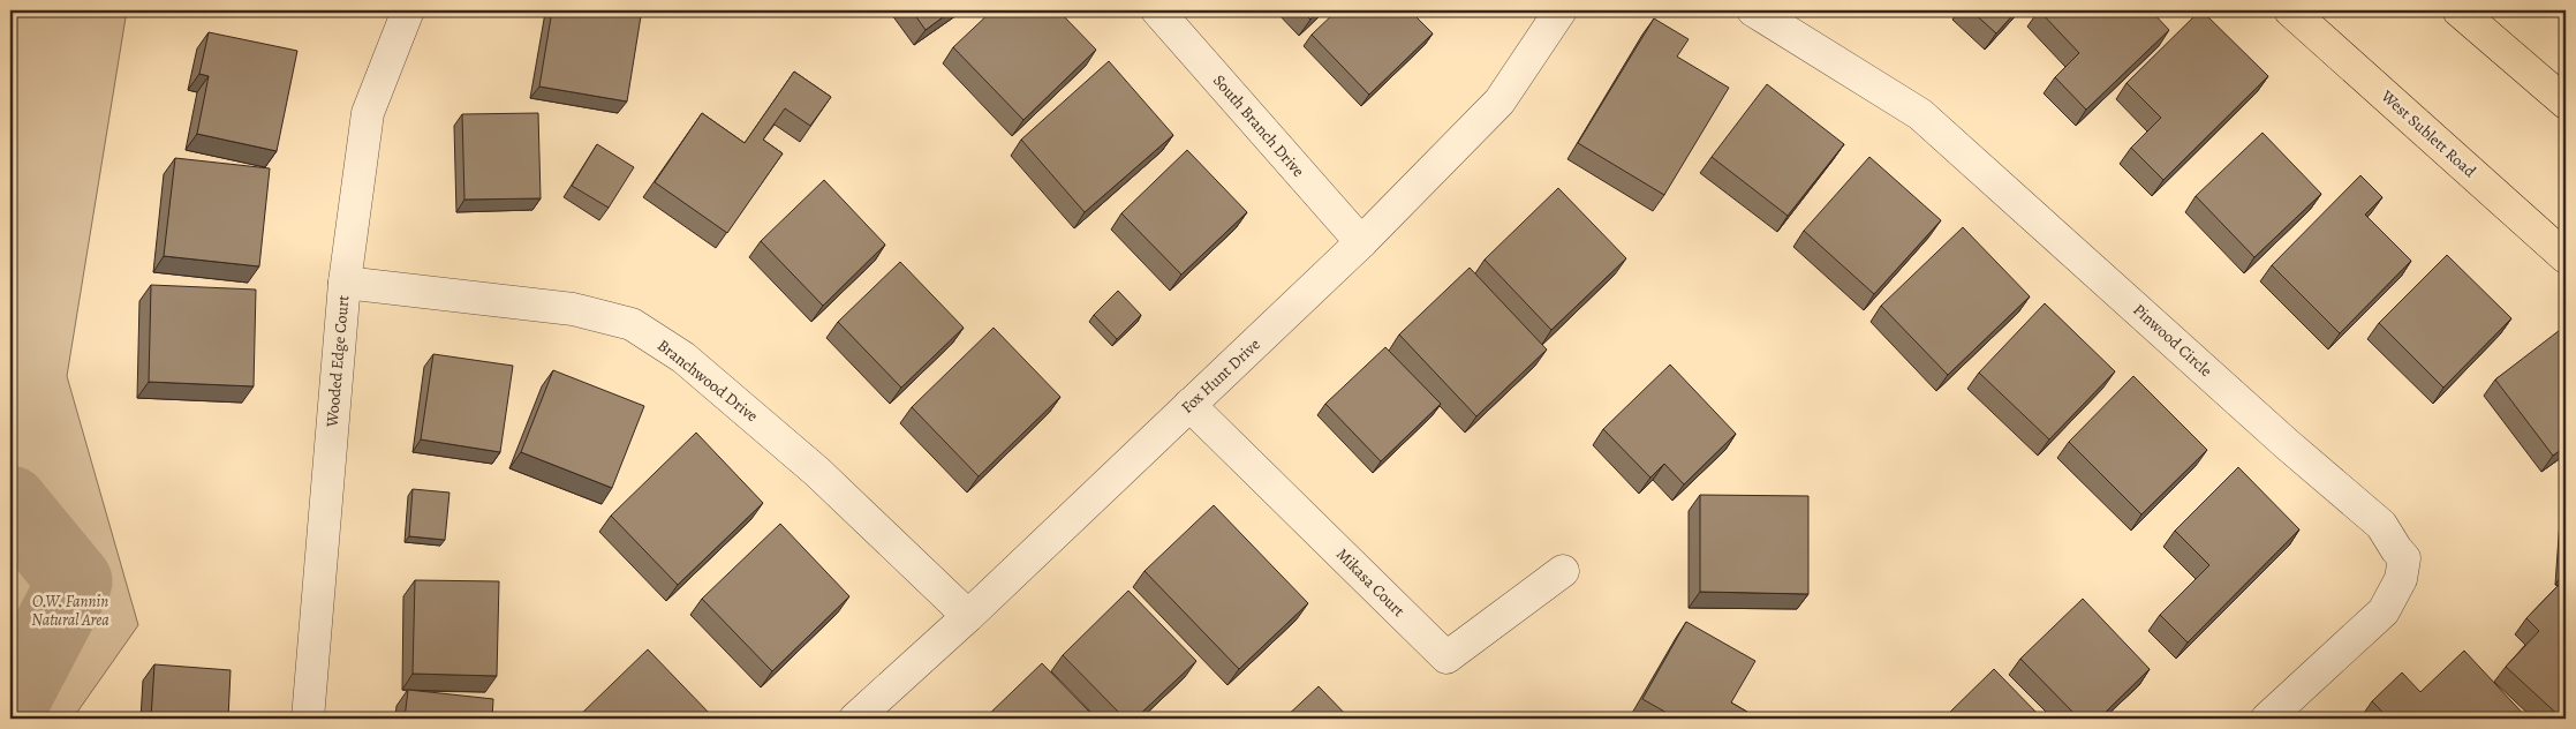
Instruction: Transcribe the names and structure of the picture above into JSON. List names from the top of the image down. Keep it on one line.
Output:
{"streets":{"main road":["West Sublett Road"],"street":["South Branch Drive","Pinwood Circle","Wooded Edge Court","Fox Hunt Drive","Branchwood Drive","Mikasa Court"]},"crossings":[["South Branch Drive","Fox Hunt Drive"],["Wooded Edge Court","Branchwood Drive"],["Fox Hunt Drive","Branchwood Drive"],["Fox Hunt Drive","Mikasa Court"]],"parks":["O.W. Fannin Natural Area"]}
